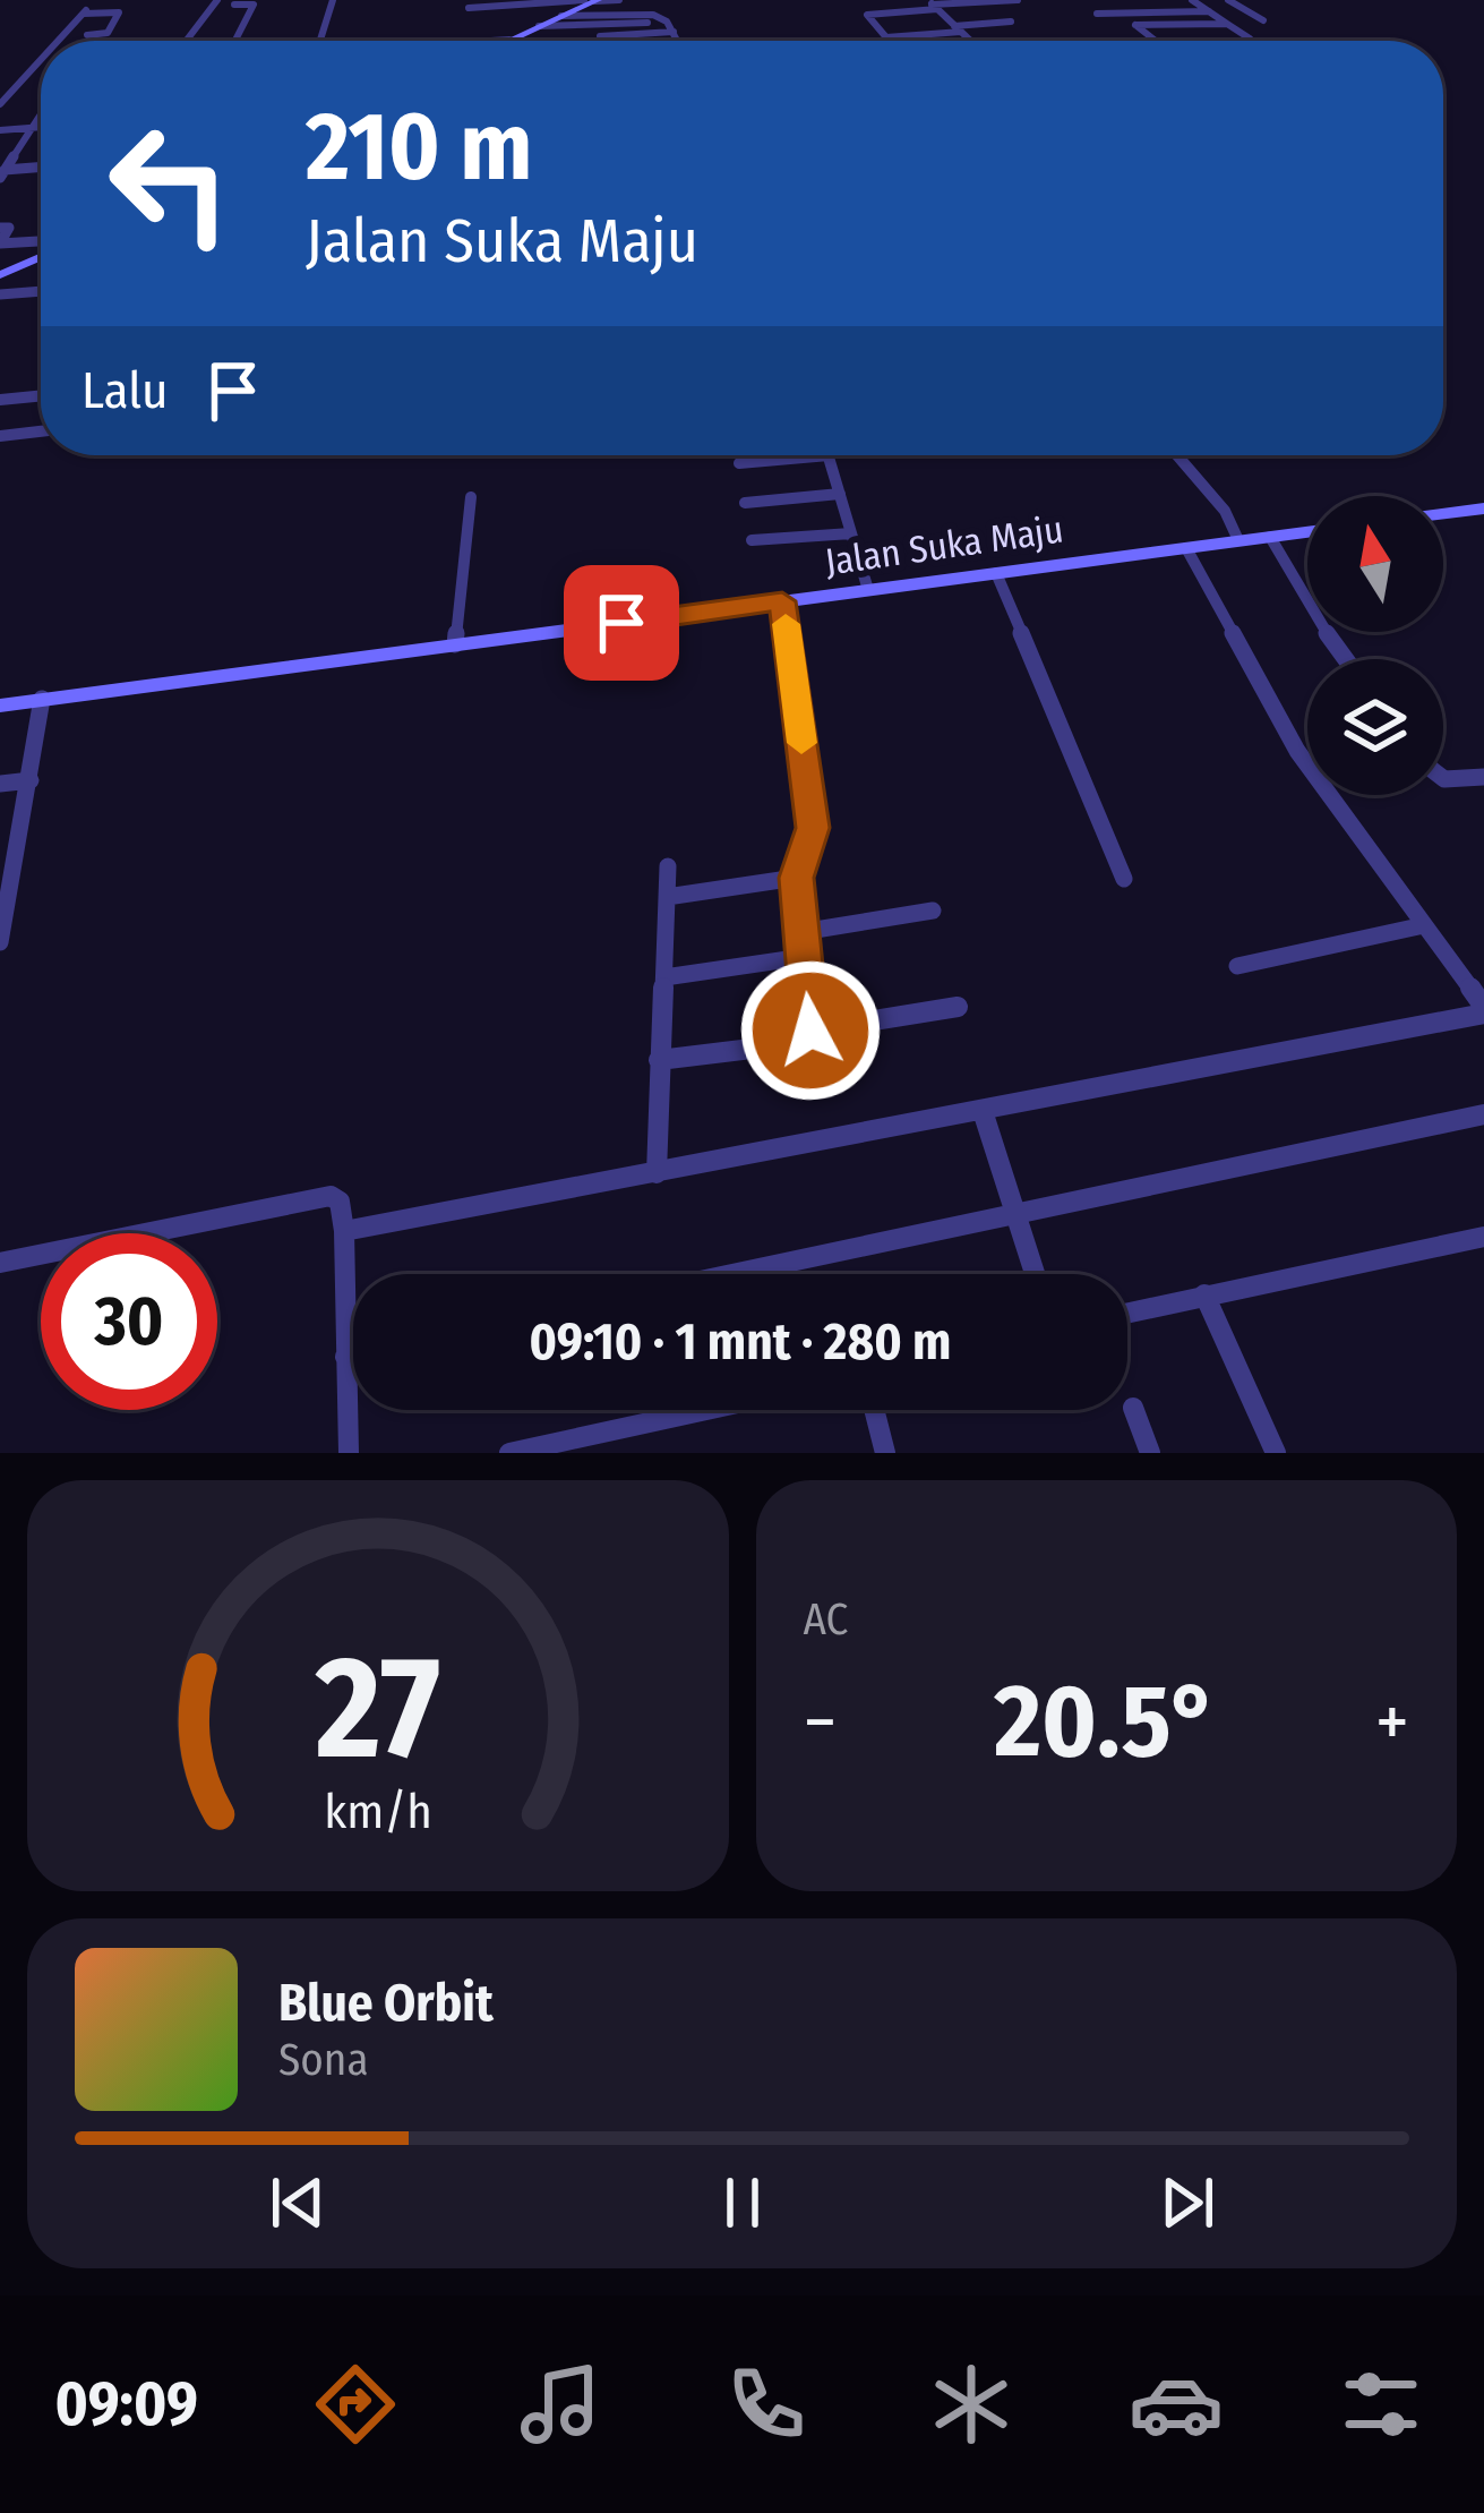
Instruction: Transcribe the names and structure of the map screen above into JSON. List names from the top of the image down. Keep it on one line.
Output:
{"streets":{"street":["Jalan Suka Maju"]},"north":"top","page":{"turn":["210 m","Jalan Suka Maju"],"then":"Lalu","limit":"30","trip":"09:10 · 1 mnt · 280 m","tile":"AC","heat":["−","20.5°","+"],"song":["Blue Orbit","Sona"],"tabs":"09:09","gauge":["27","km/h"]}}
